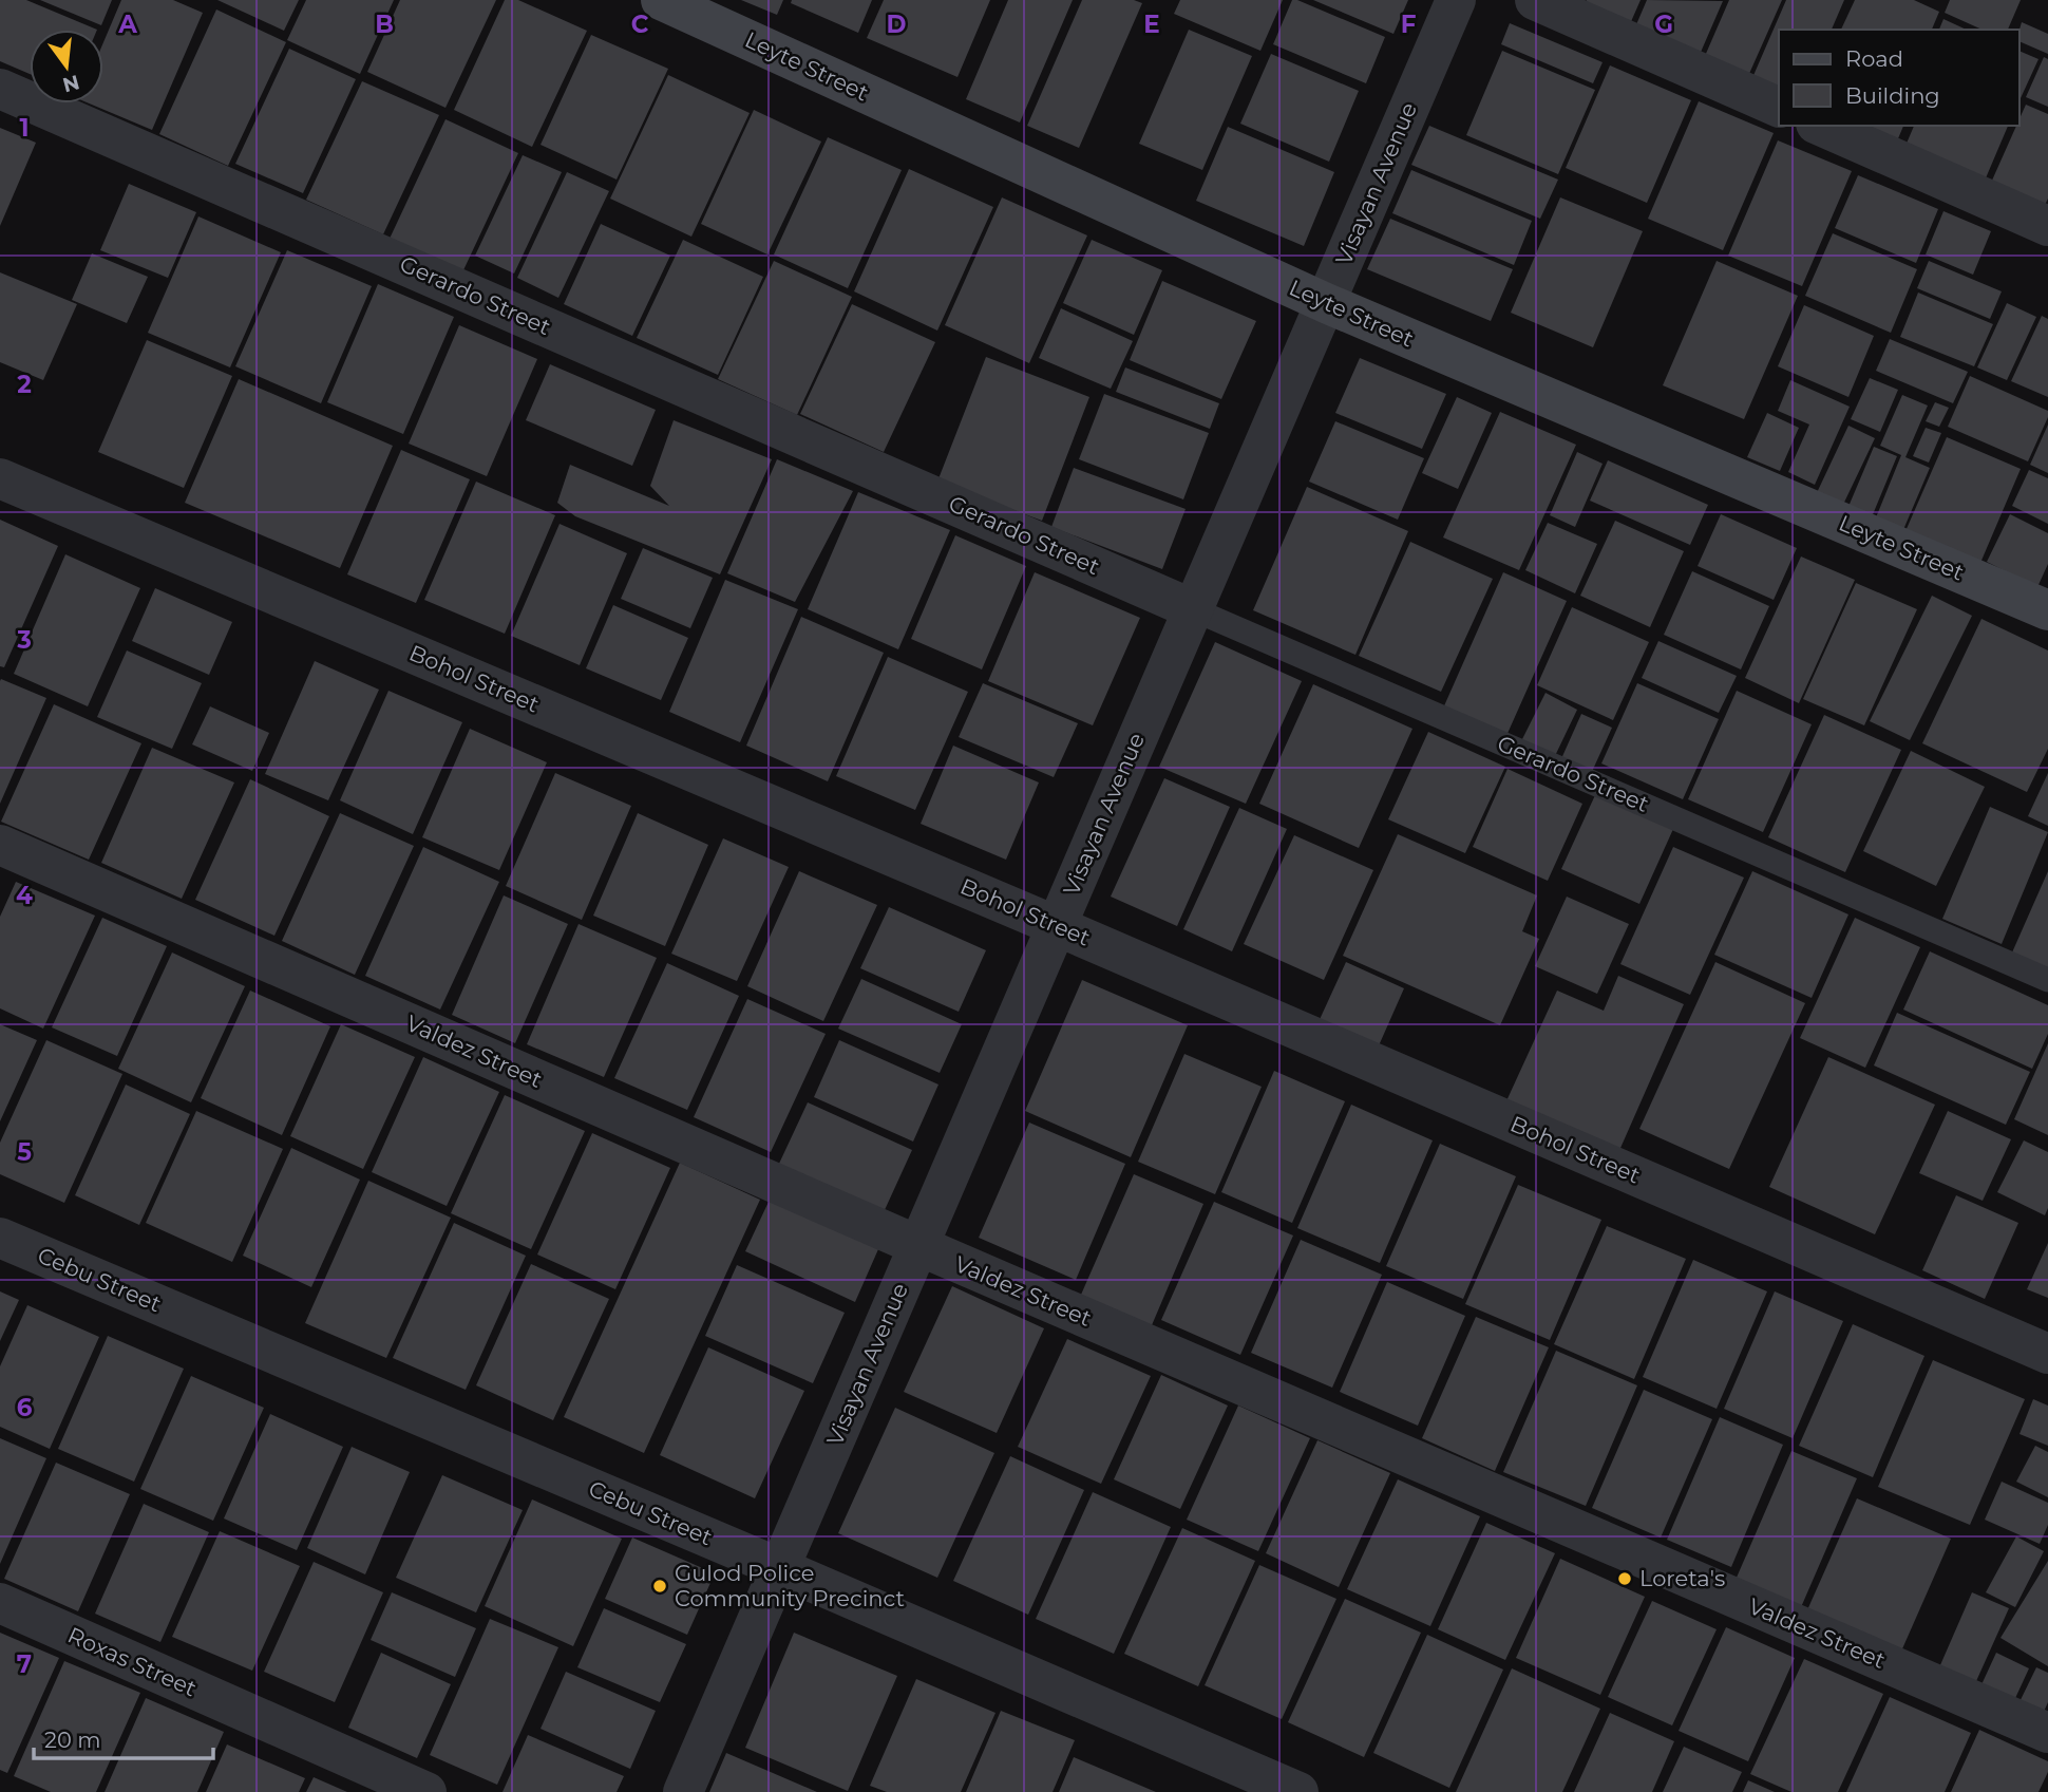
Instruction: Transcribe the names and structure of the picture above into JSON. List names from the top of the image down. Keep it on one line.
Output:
{"streets":{"street":["Leyte Street","Visayan Avenue","Gerardo Street","Bohol Street","Valdez Street","Cebu Street","Roxas Street"]},"crossings":[["Leyte Street","Visayan Avenue"],["Visayan Avenue","Gerardo Street"],["Visayan Avenue","Bohol Street"],["Visayan Avenue","Valdez Street"],["Visayan Avenue","Cebu Street"]],"places":["Loreta's","Gulod Police Community Precinct"],"legend":["Road","Building"],"scale_bar":"20 m","north":"bottom","grid":{"columns":["A","B","C","D","E","F","G"],"rows":["1","2","3","4","5","6","7"]}}
